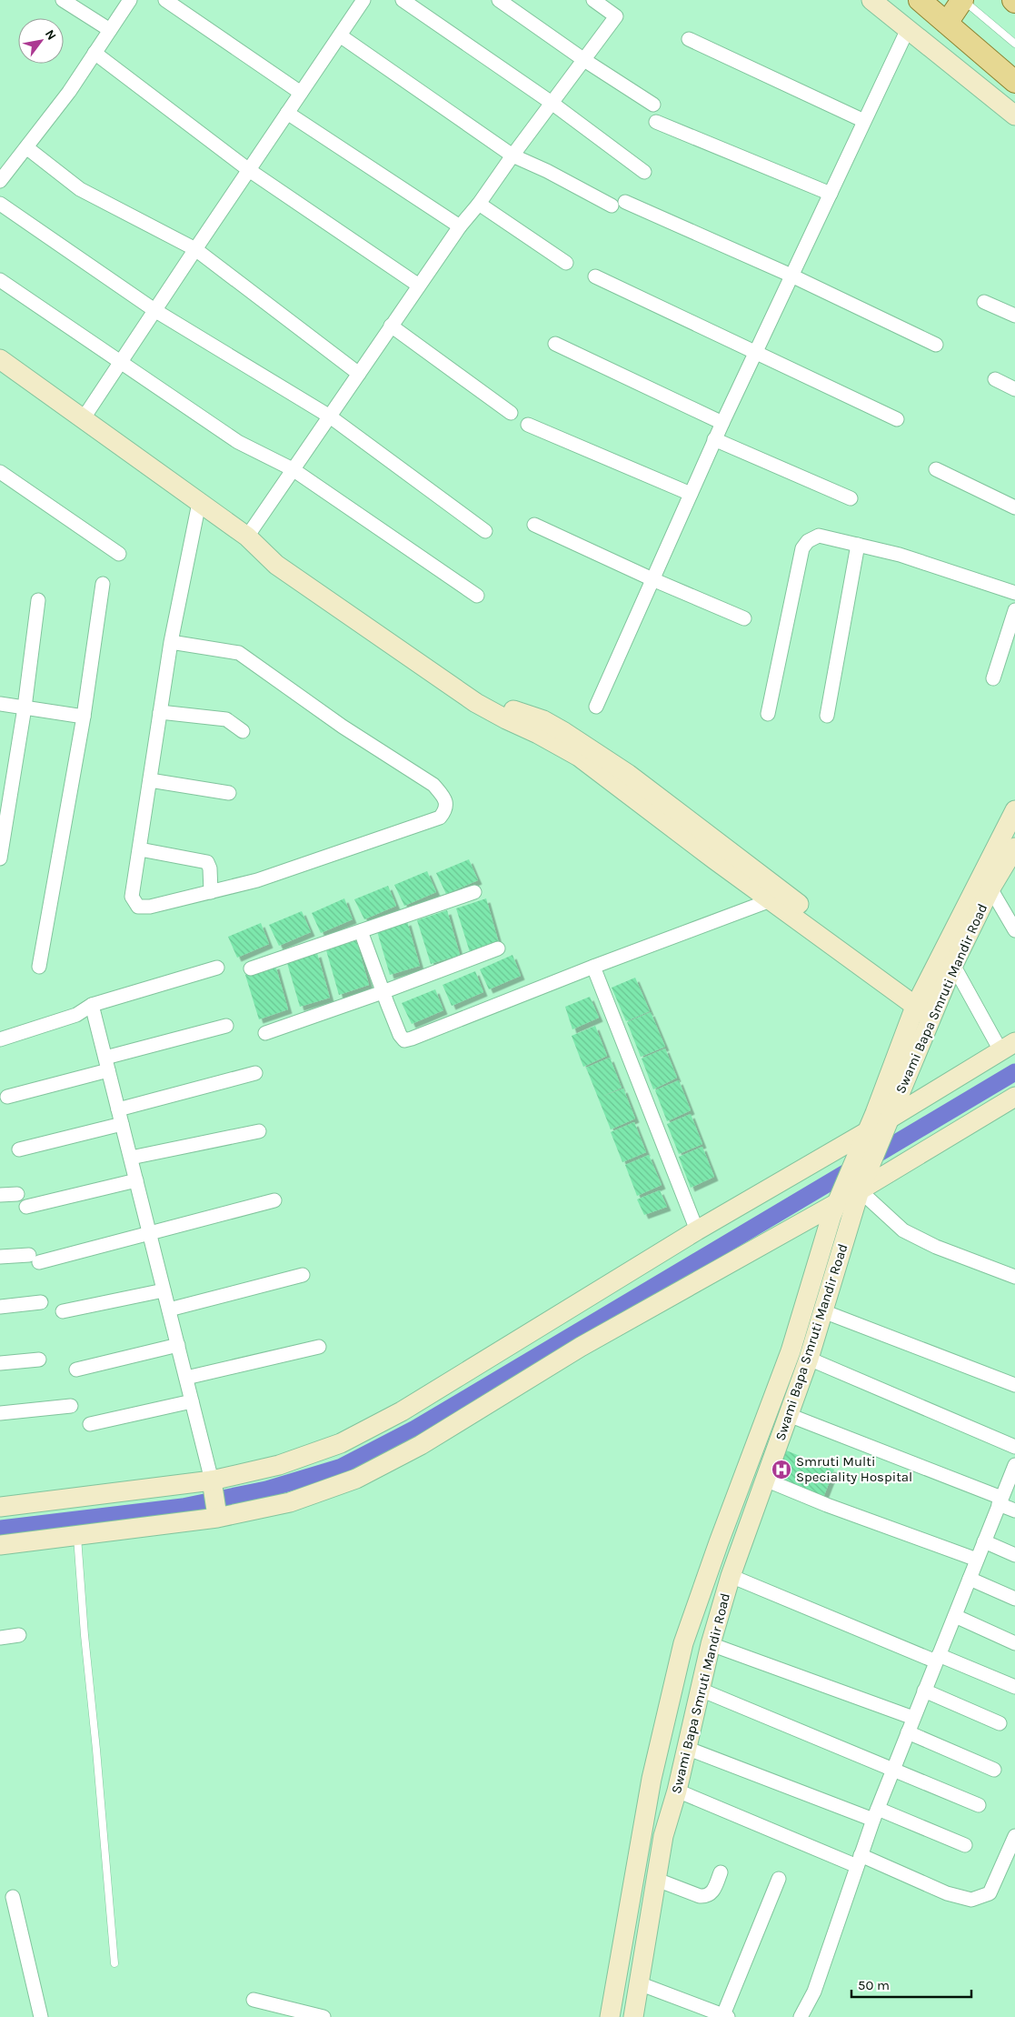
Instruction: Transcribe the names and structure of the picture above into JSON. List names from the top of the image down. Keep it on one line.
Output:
{"streets":{"street":["Swami Bapa Smruti Mandir Road"]},"places":{"hospital":["Smruti Multi Speciality Hospital"]},"scale_bar":"50 m","north":"top right"}
